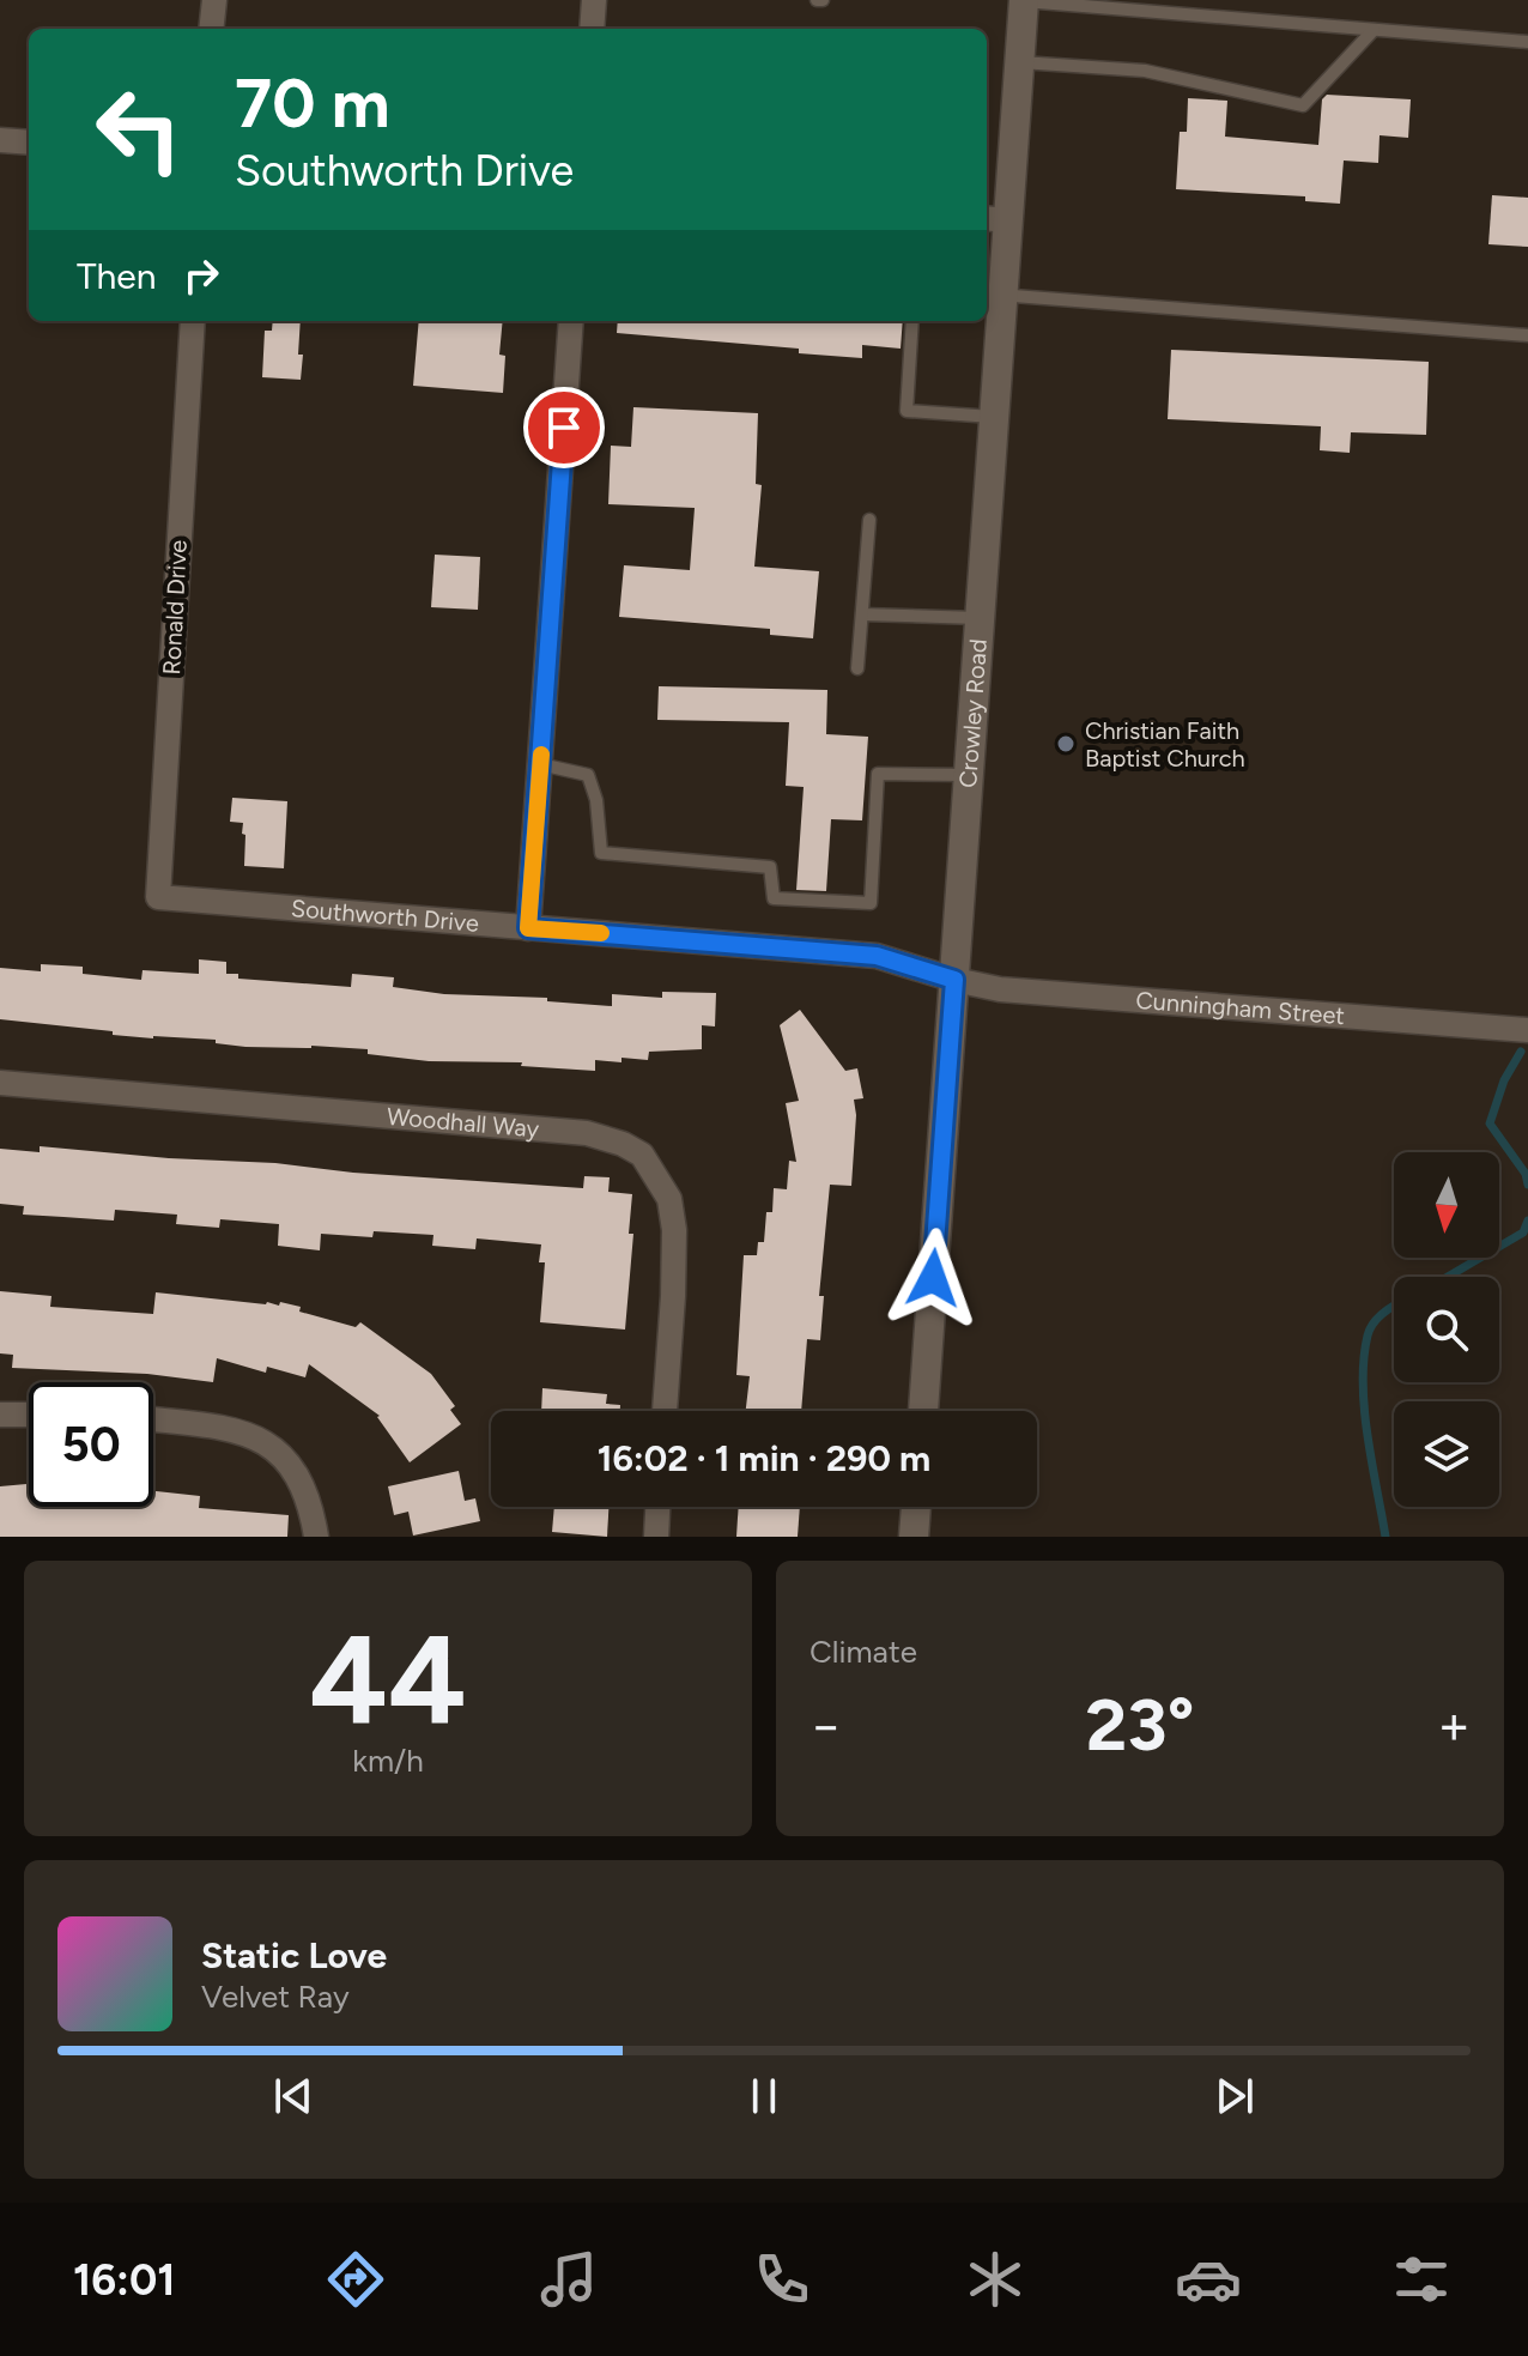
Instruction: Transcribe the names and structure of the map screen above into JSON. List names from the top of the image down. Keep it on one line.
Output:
{"streets":{"main road":["Crowley Road"],"street":["Ronald Drive","Southworth Drive","Cunningham Street","Woodhall Way"]},"crossings":[["Ronald Drive","Southworth Drive"],["Crowley Road","Southworth Drive"],["Crowley Road","Cunningham Street"],["Southworth Drive","Cunningham Street"]],"places":["Christian Faith Baptist Church"],"north":"bottom","page":{"turn":["70 m","Southworth Drive"],"then":"Then","limit":"50","trip":"16:02 · 1 min · 290 m","tile":[["44","km/h"],"Climate"],"heat":["−","23°","+"],"song":["Static Love","Velvet Ray"],"tabs":"16:01"}}
